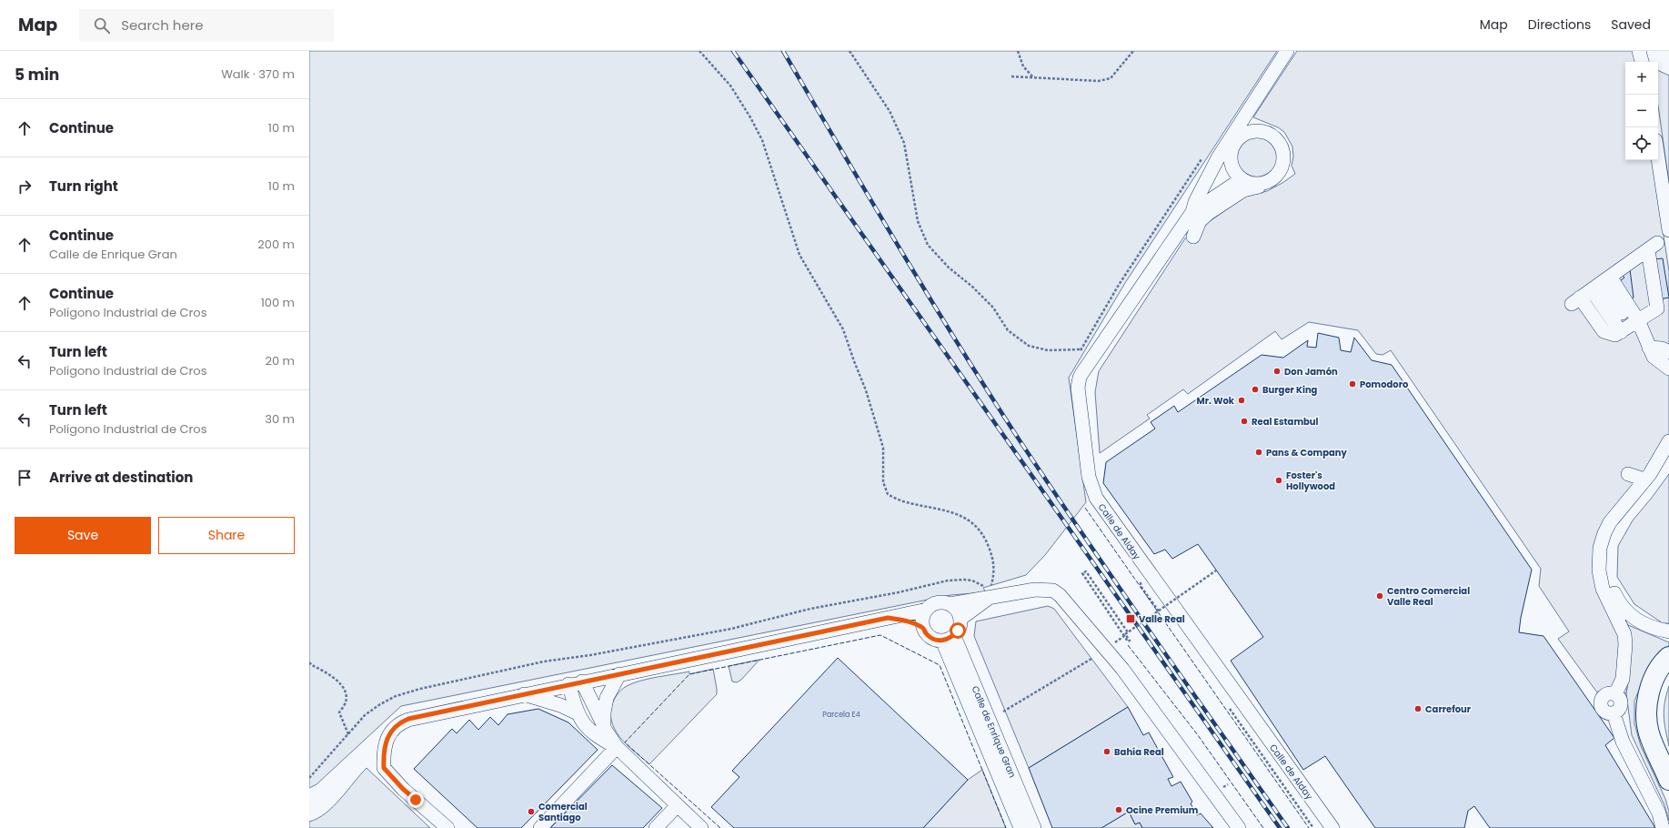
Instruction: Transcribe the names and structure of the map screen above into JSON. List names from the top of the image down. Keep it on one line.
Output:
{"streets":{"street":["Calle de Alday","Calle de Enrique Gran"]},"places":{"other":["Don Jamón","Pomodoro","Burger King","Mr. Wok","Real Estambul","Pans & Company","Foster's Hollywood","Centro Comercial Valle Real","Carrefour","Bahía Real","Ocine Premium","Comercial Santiago"],"transit":["Valle Real"]},"house_numbers":["Parcela E4"],"page":{"header":"Map","search":"Search here","nav":["Map","Directions","Saved"],"heading":["5 min","Walk · 370 m"],"map_buttons":["+","−"],"list":[["Continue","10 m"],["Turn right","10 m"],["Continue","Calle de Enrique Gran","200 m"],["Continue","Polígono Industrial de Cros","100 m"],["Turn left","Polígono Industrial de Cros","20 m"],["Turn left","Polígono Industrial de Cros","30 m"],"Arrive at destination"],"buttons":["Save","Share"]}}
